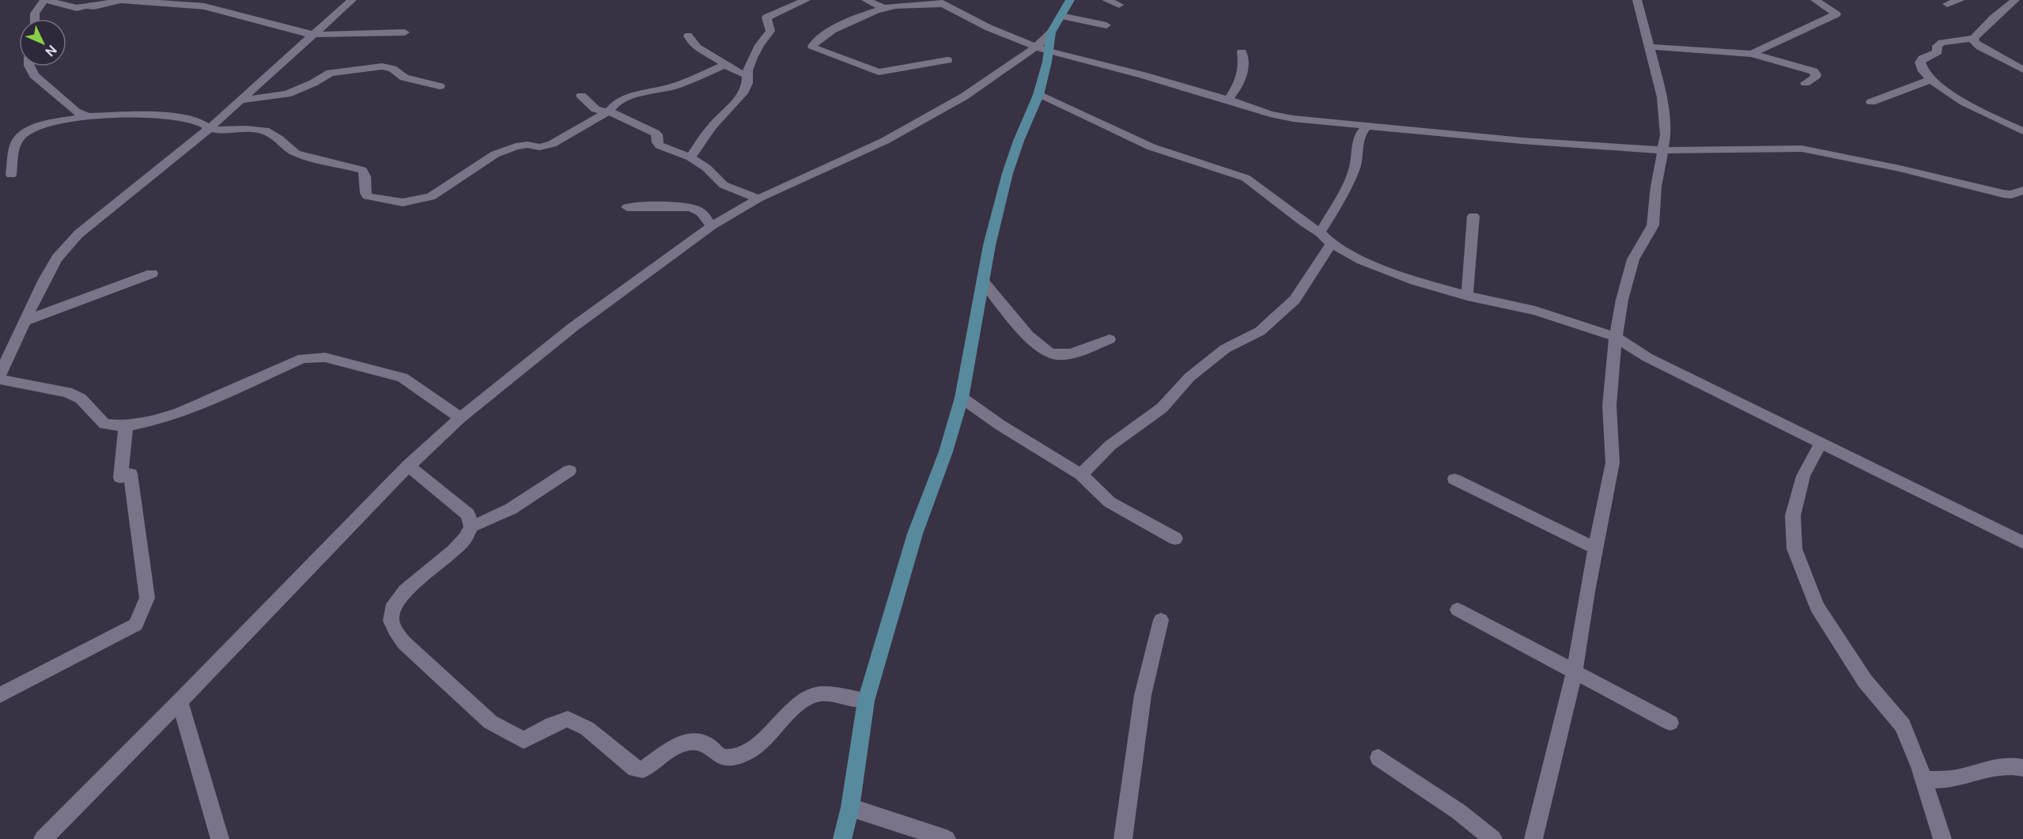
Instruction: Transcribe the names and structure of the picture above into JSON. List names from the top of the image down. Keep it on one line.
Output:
{"north":"bottom right"}
